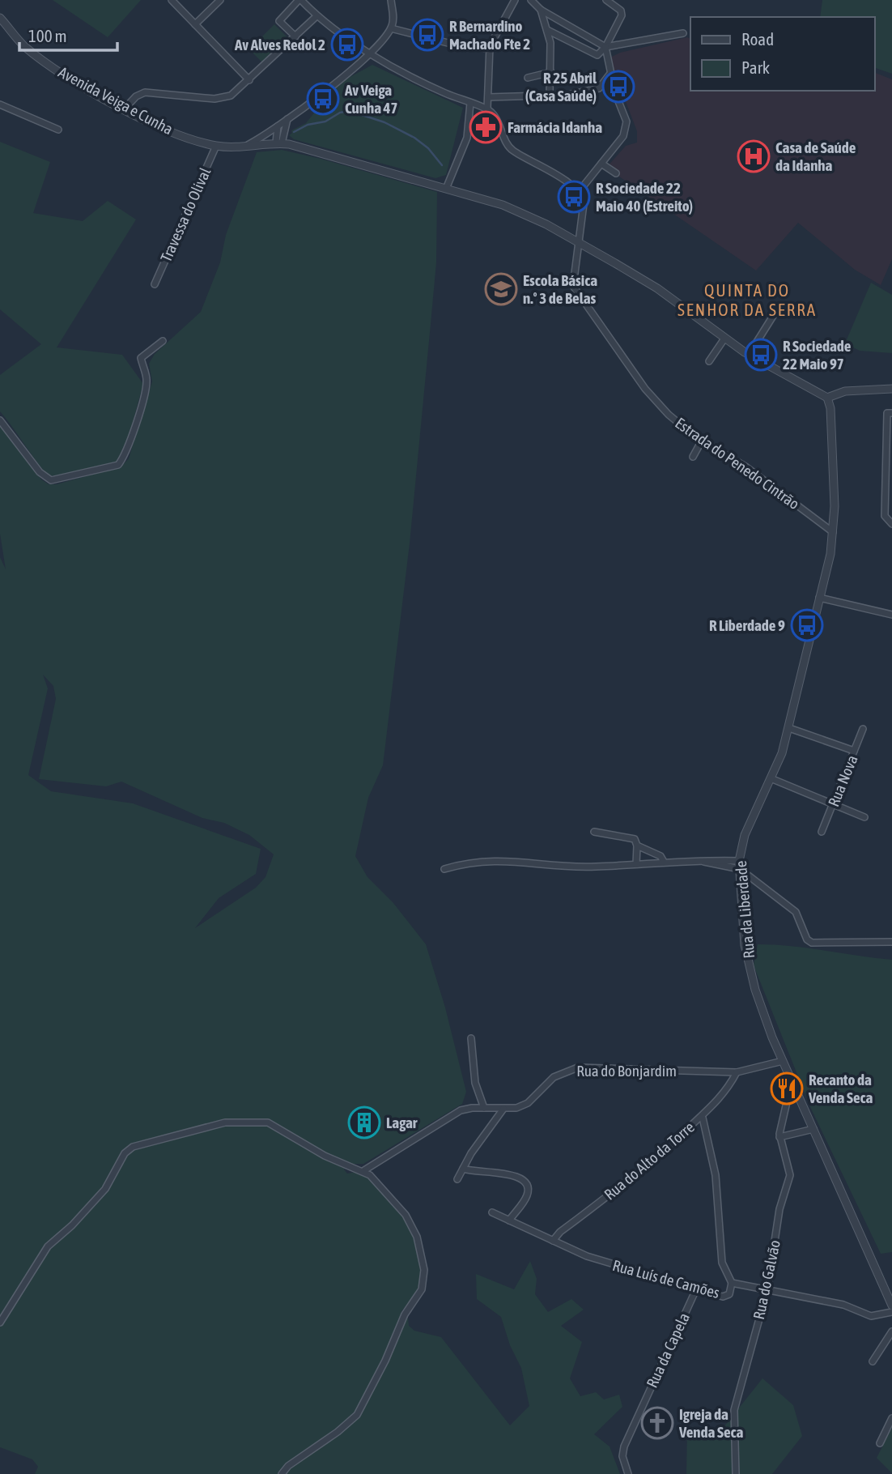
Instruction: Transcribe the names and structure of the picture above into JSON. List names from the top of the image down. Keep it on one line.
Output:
{"streets":{"street":["Avenida Veiga e Cunha","Travessa do Olival","Estrada do Penedo Cintrão","Rua Nova","Rua da Liberdade","Rua do Bonjardim","Rua do Alto da Torre","Rua Luís de Camões","Rua do Galvão","Rua da Capela"]},"crossings":[["Avenida Veiga e Cunha","Travessa do Olival"],["Estrada do Penedo Cintrão","Rua da Liberdade"],["Rua da Liberdade","Rua do Bonjardim"],["Rua da Liberdade","Rua do Galvão"],["Rua do Bonjardim","Rua do Alto da Torre"],["Rua do Alto da Torre","Rua Luís de Camões"],["Rua Luís de Camões","Rua do Galvão"],["Rua Luís de Camões","Rua da Capela"]],"districts":["QUINTA DO SENHOR DA SERRA"],"places":{"bus stop":["R Bernardino Machado Fte 2","Av Alves Redol 2","R 25 Abril (Casa Saúde)","Av Veiga Cunha 47","R Sociedade 22 Maio 40 (Estreito)","R Sociedade 22 Maio 97","R Liberdade 9"],"pharmacy":["Farmácia Idanha"],"hospital":["Casa de Saúde da Idanha"],"school or university":["Escola Básica n.º 3 de Belas"],"restaurant":["Recanto da Venda Seca"],"building":["Lagar"],"church":["Igreja da Venda Seca"]},"legend":["Road","Park"],"scale_bar":"100 m"}
